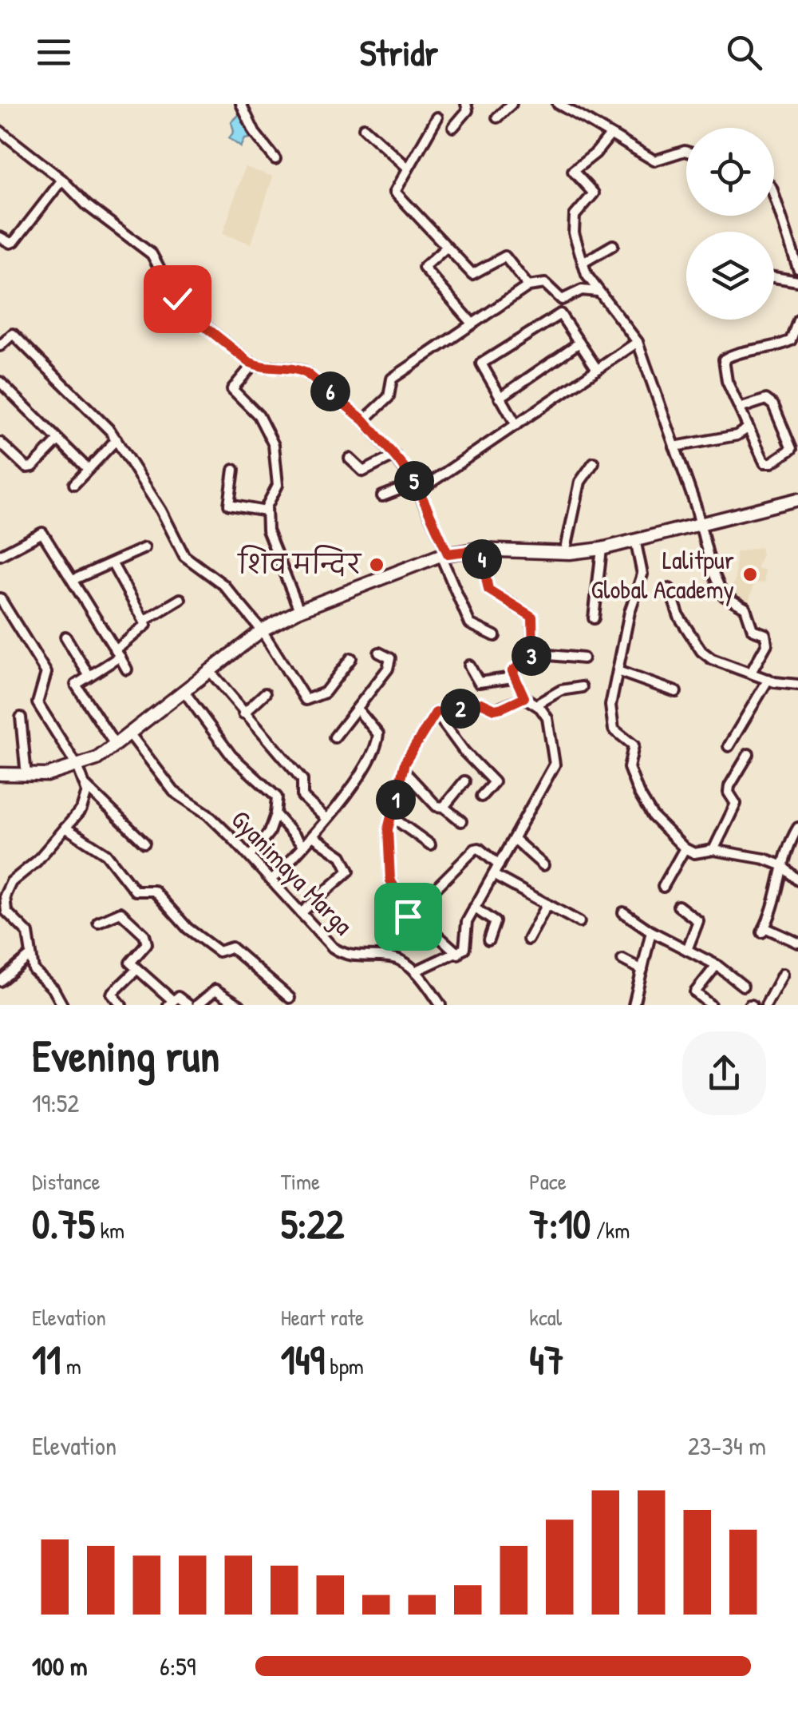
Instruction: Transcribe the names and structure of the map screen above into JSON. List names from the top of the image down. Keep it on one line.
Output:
{"streets":{"street":["Gyanimaya Marga"]},"places":["शिव मन्दिर","Lalitpur Global Academy"],"page":{"header":"Stridr","pins":["6","5","4","3","2","1"],"heading":["Evening run","19:52"],"stats":[["Distance","0.75 km"],["Time","5:22"],["Pace","7:10 /km"],["Elevation","11 m"],["Heart rate","149 bpm"],["kcal","47"]],"chart":["Elevation","23–34 m"],"list":[{"name":"100 m","note":"6:59"}]}}
